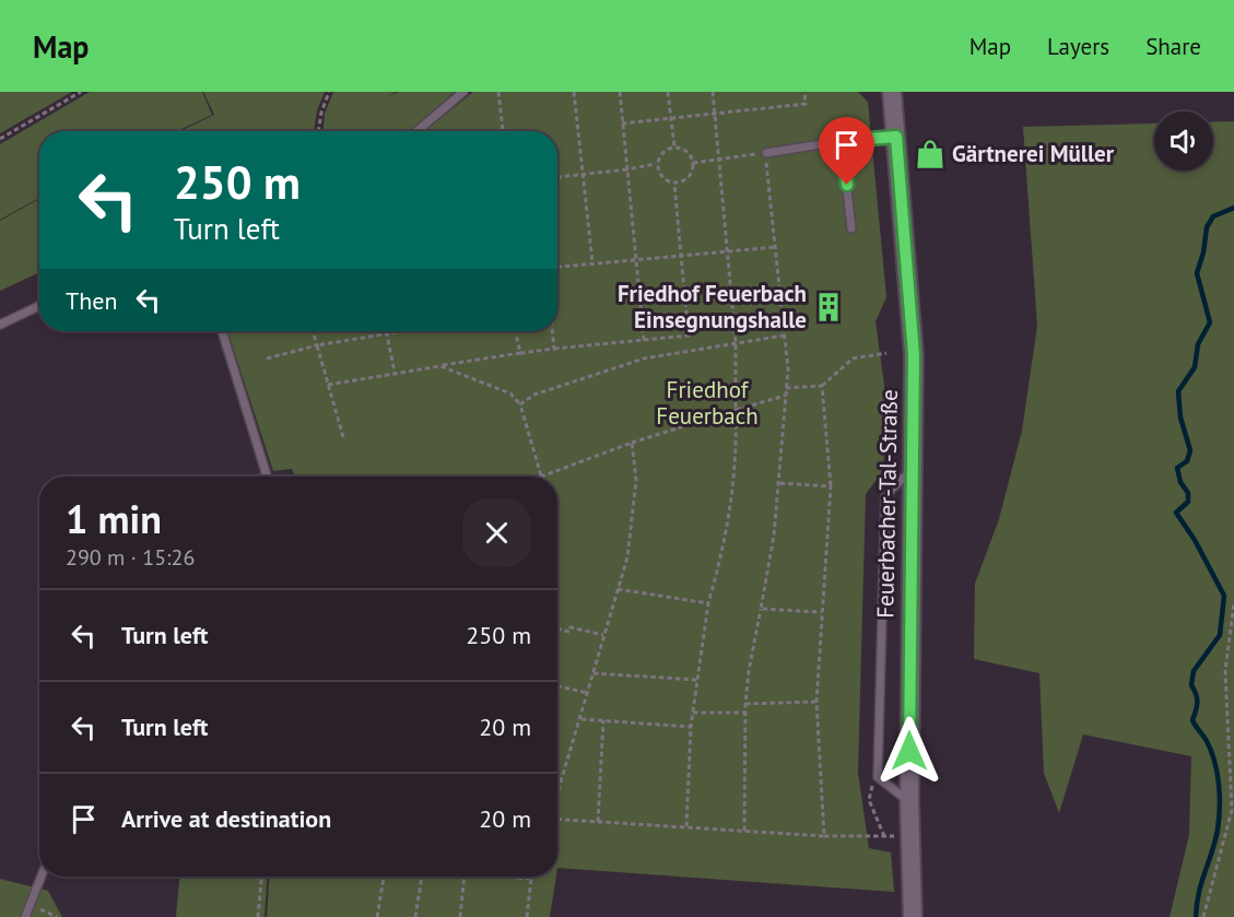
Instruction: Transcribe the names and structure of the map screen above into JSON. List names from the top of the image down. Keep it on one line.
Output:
{"streets":{"main road":["Feuerbacher-Tal-Straße"]},"parks":["Friedhof Feuerbach"],"places":{"shop":["Gärtnerei Müller"],"building":["Friedhof Feuerbach Einsegnungshalle"]},"page":{"header":"Map","nav":["Map","Layers","Share"],"turn":["250 m","Turn left"],"then":"Then","heading":["1 min","290 m · 15:26"],"list":[{"name":"Turn left","value":"250 m"},{"name":"Turn left","value":"20 m"},{"name":"Arrive at destination","value":"20 m"}]}}
